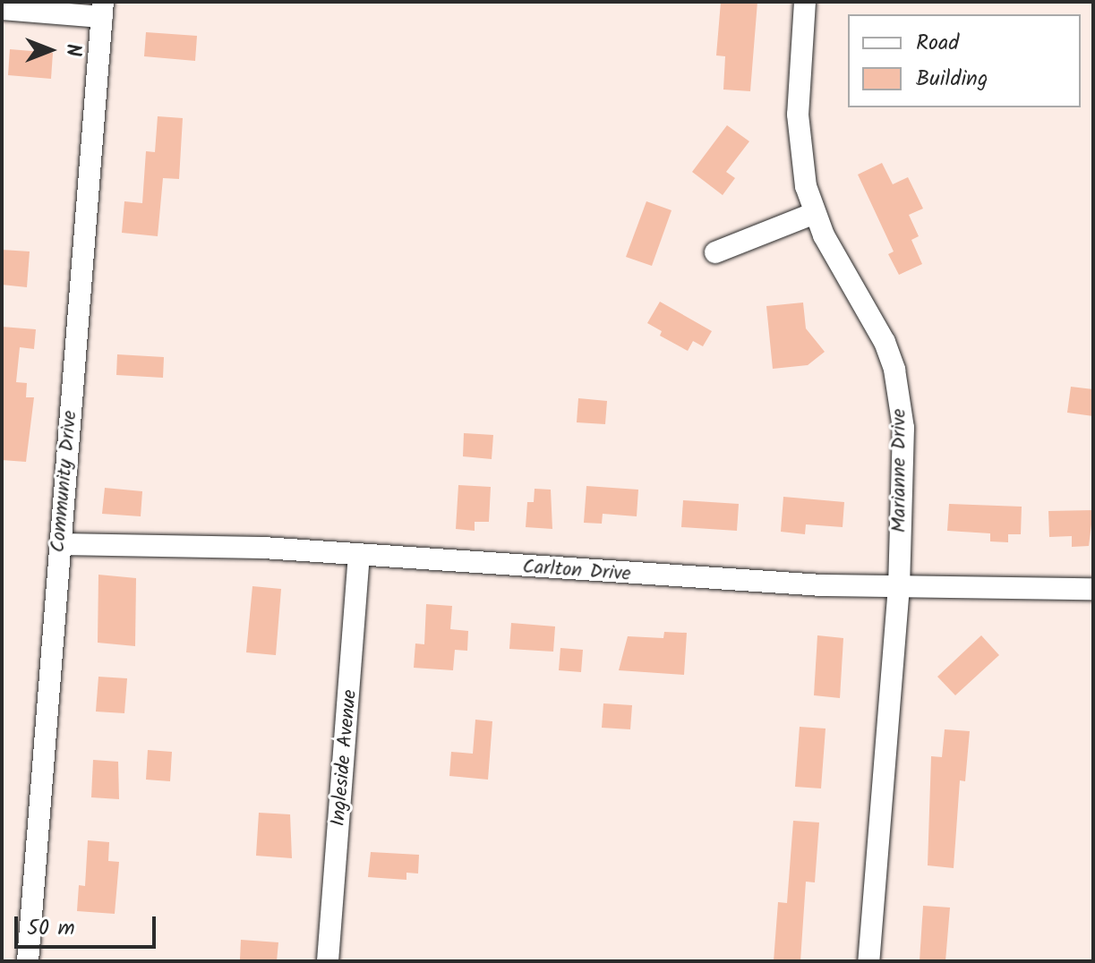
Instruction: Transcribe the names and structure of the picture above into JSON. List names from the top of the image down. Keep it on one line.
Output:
{"streets":{"street":["Marianne Drive","Community Drive","Carlton Drive","Ingleside Avenue"]},"crossings":[["Marianne Drive","Carlton Drive"],["Community Drive","Carlton Drive"],["Carlton Drive","Ingleside Avenue"]],"legend":["Road","Building"],"scale_bar":"50 m","north":"right"}
